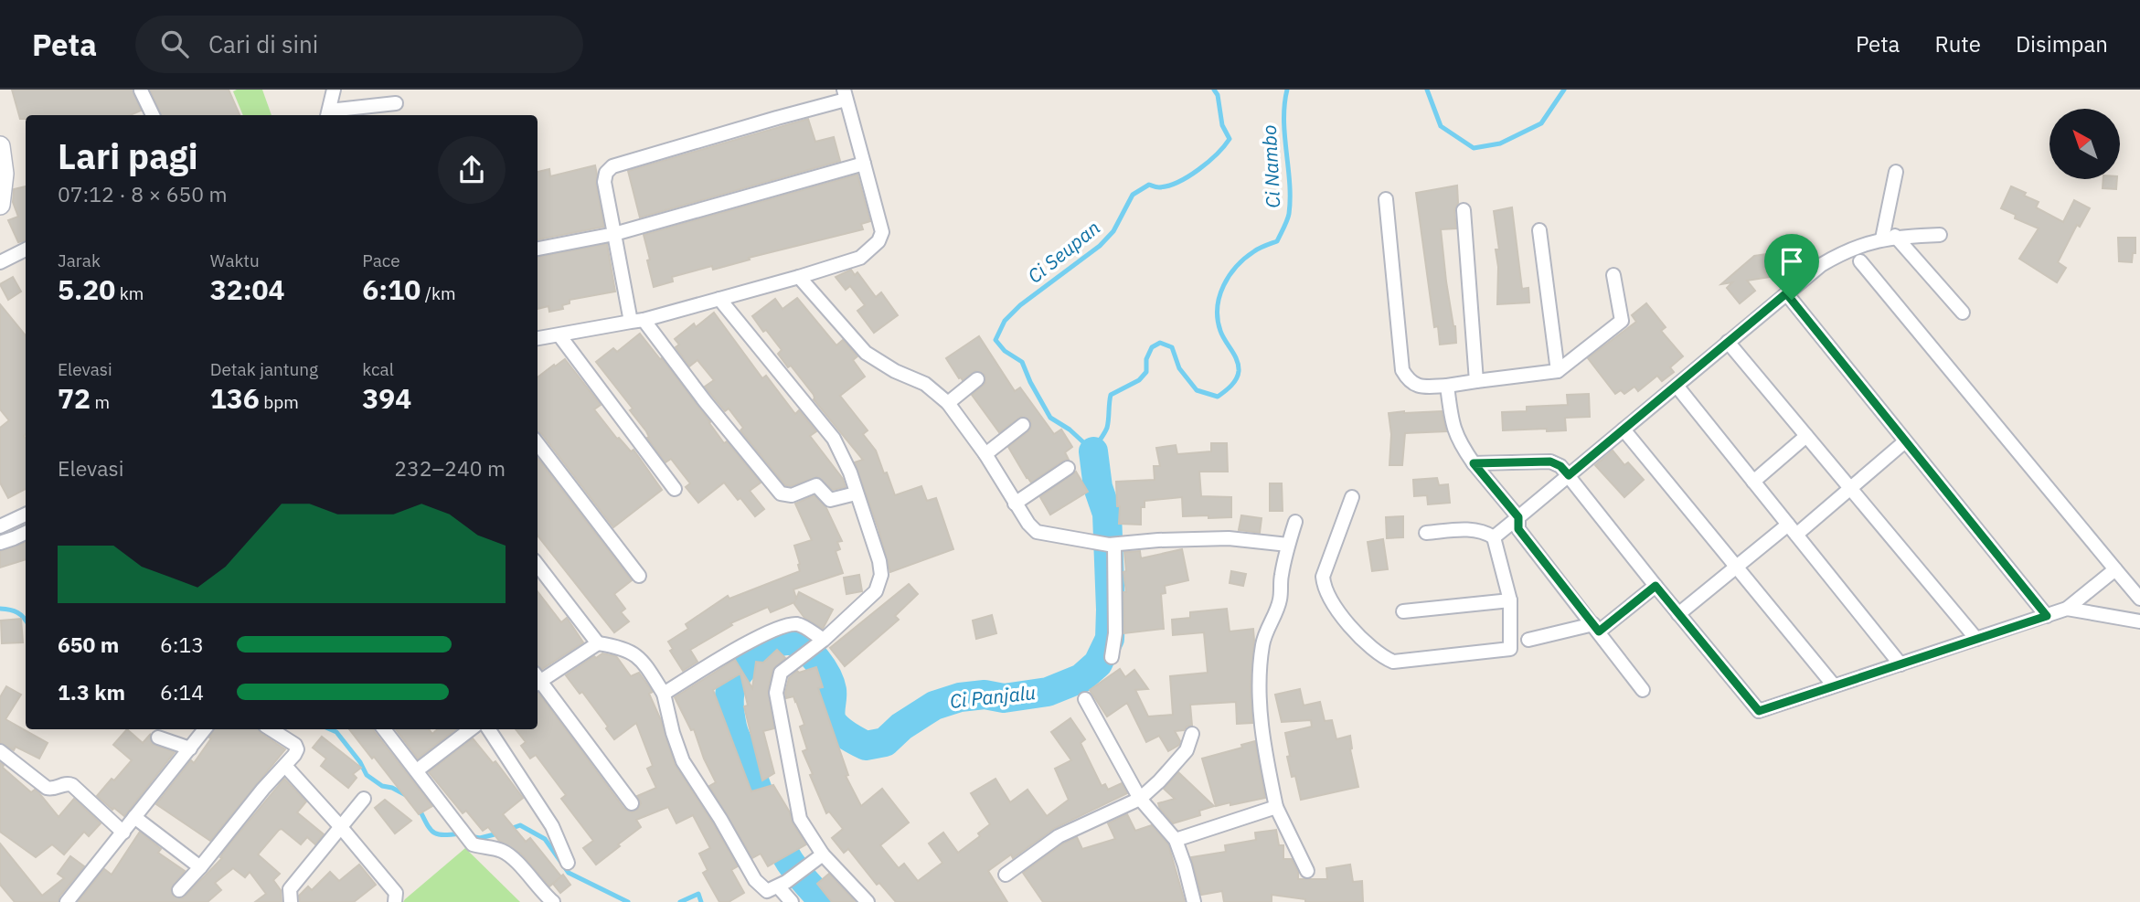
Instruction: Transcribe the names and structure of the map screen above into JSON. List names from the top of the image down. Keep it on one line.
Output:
{"water":["Ci Nambo","Ci Seupan","Ci Panjalu"],"north":"top left","page":{"header":"Peta","search":"Cari di sini","nav":["Peta","Rute","Disimpan"],"heading":["Lari pagi","07:12 · 8 × 650 m"],"stats":[["Jarak","5.20 km"],["Waktu","32:04"],["Pace","6:10 /km"],["Elevasi","72 m"],["Detak jantung","136 bpm"],["kcal","394"]],"chart":["Elevasi","232–240 m"],"list":[{"name":"650 m","note":"6:13"},{"name":"1.3 km","note":"6:14"}]}}
